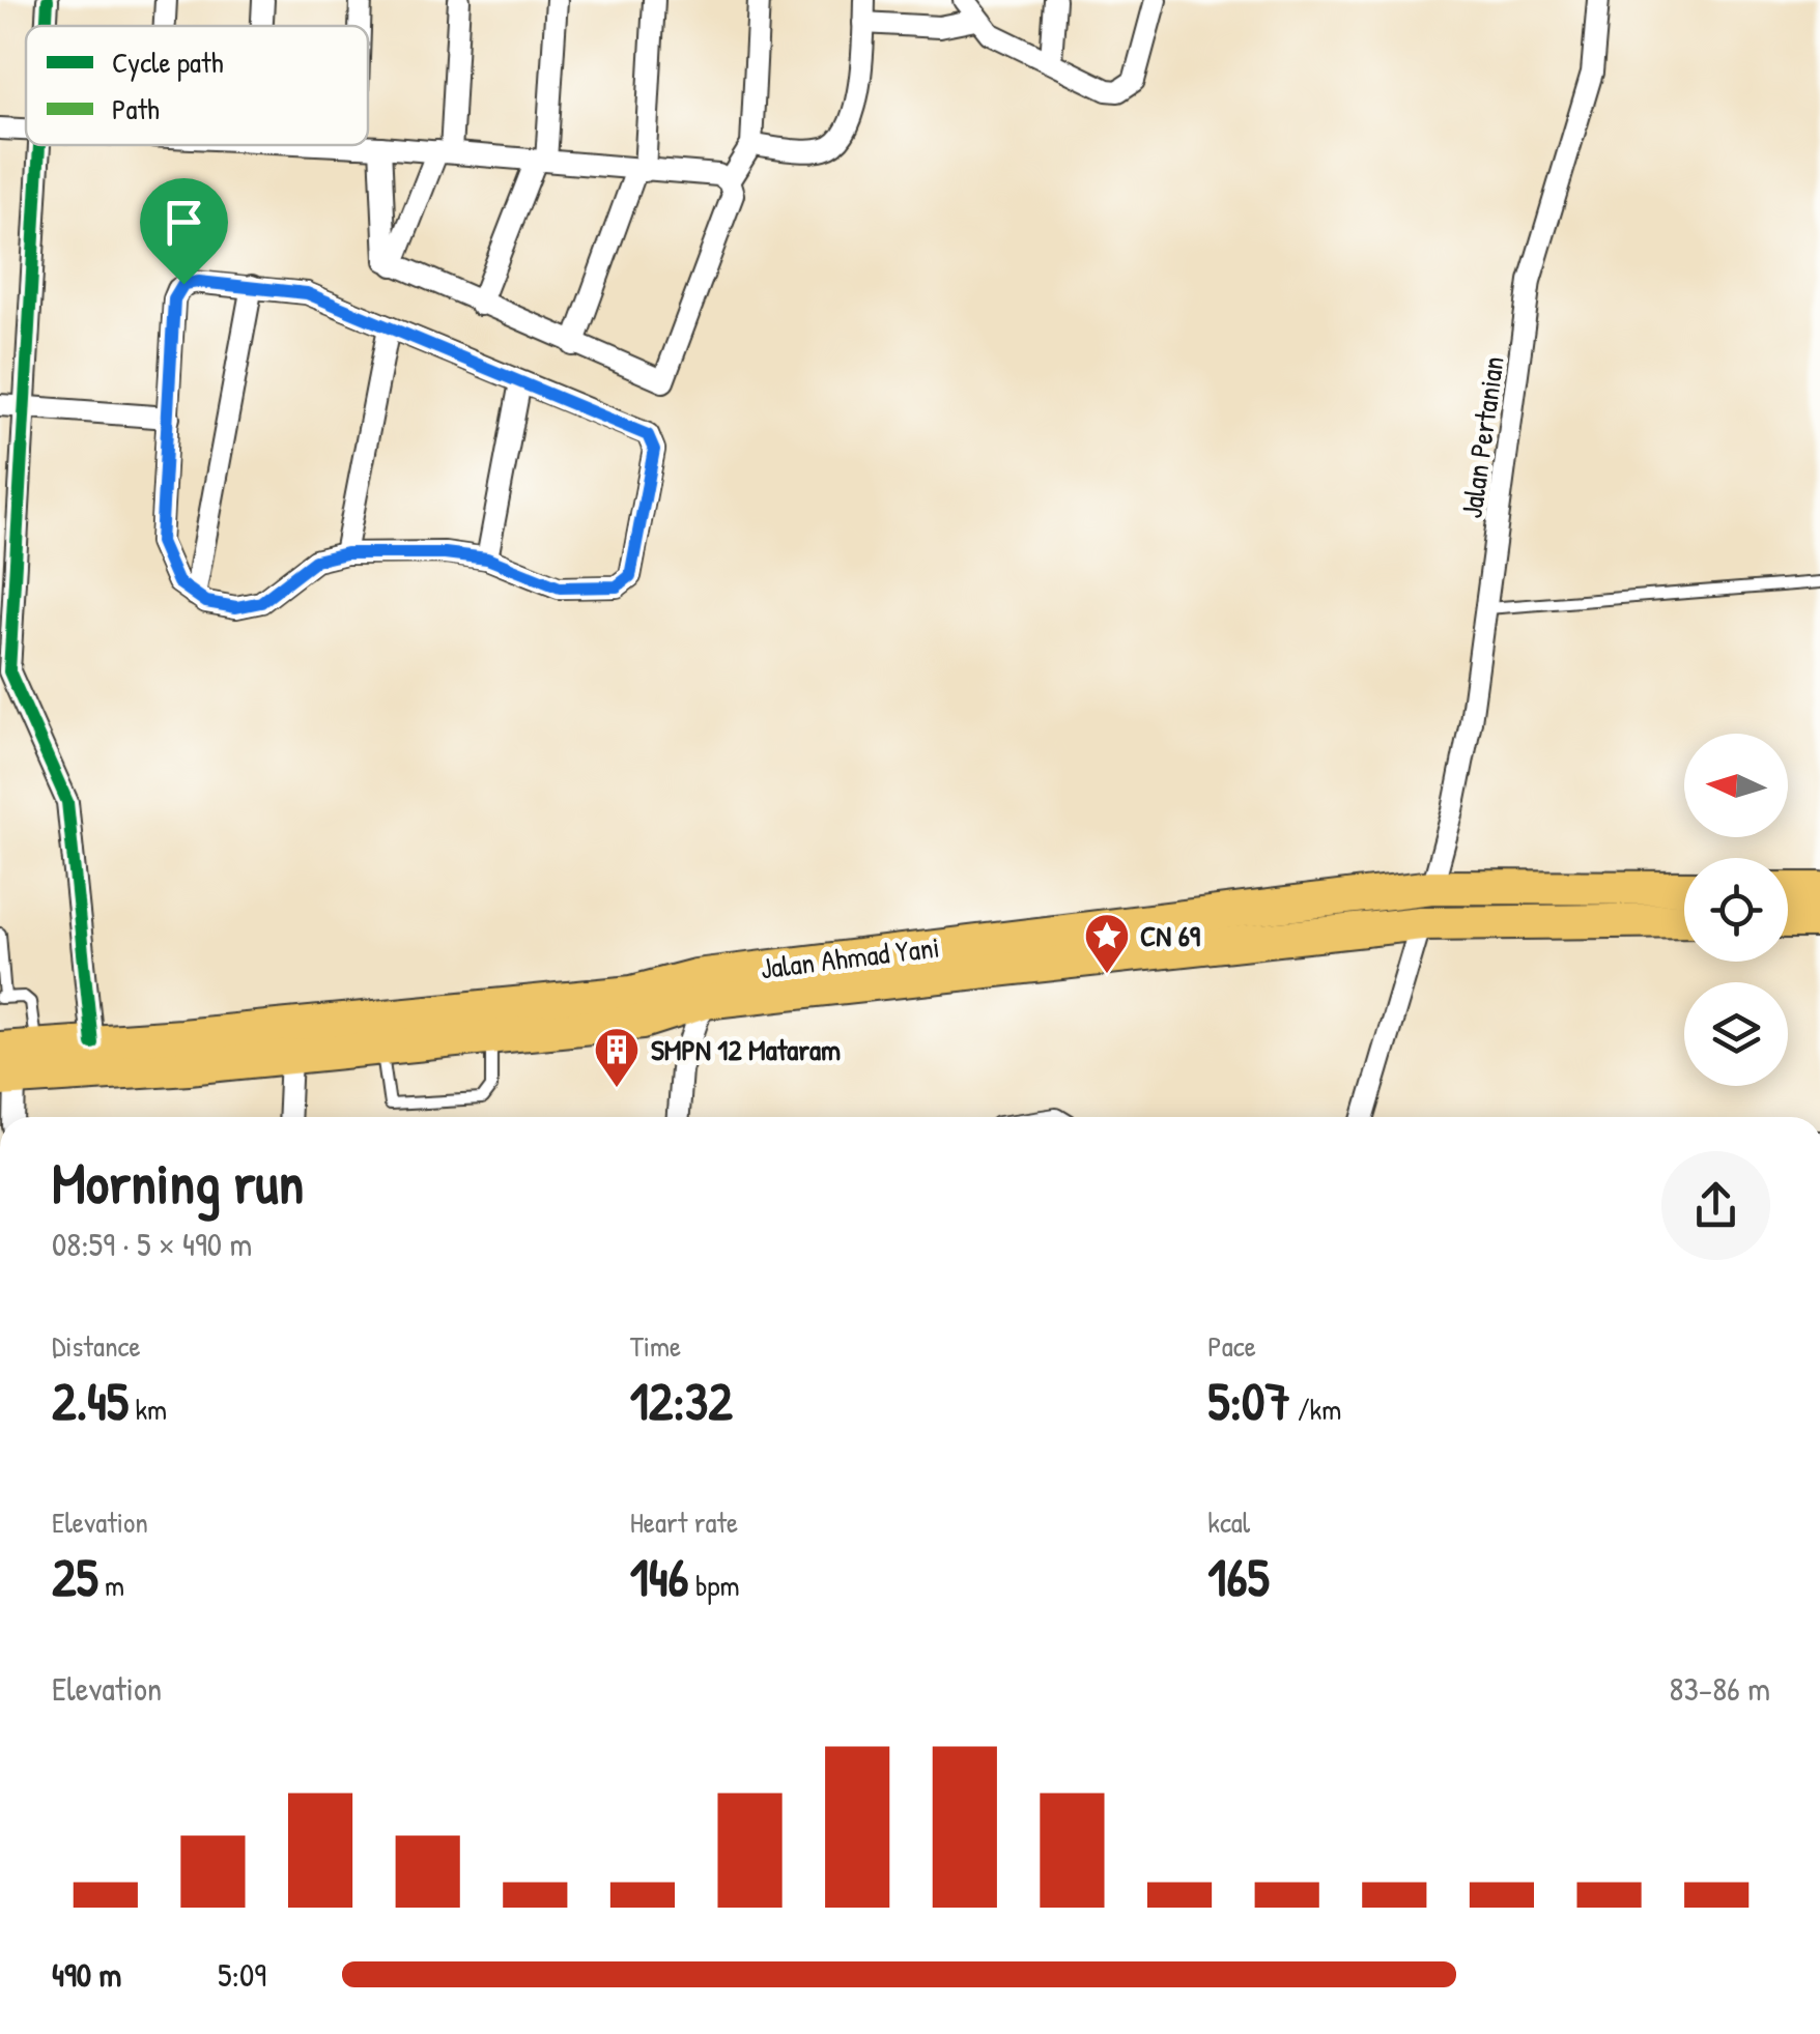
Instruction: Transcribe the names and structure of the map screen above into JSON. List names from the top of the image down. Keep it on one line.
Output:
{"streets":{"highway":["Jalan Ahmad Yani"],"street":["Jalan Pertanian"]},"crossings":[["Jalan Pertanian","Jalan Ahmad Yani"]],"places":{"place":["CN 69"],"building":["SMPN 12 Mataram"]},"legend":["Cycle path","Path"],"north":"left","page":{"heading":["Morning run","08:59 · 5 × 490 m"],"stats":[["Distance","2.45 km"],["Time","12:32"],["Pace","5:07 /km"],["Elevation","25 m"],["Heart rate","146 bpm"],["kcal","165"]],"chart":["Elevation","83–86 m"],"list":[{"name":"490 m","note":"5:09"}]}}
